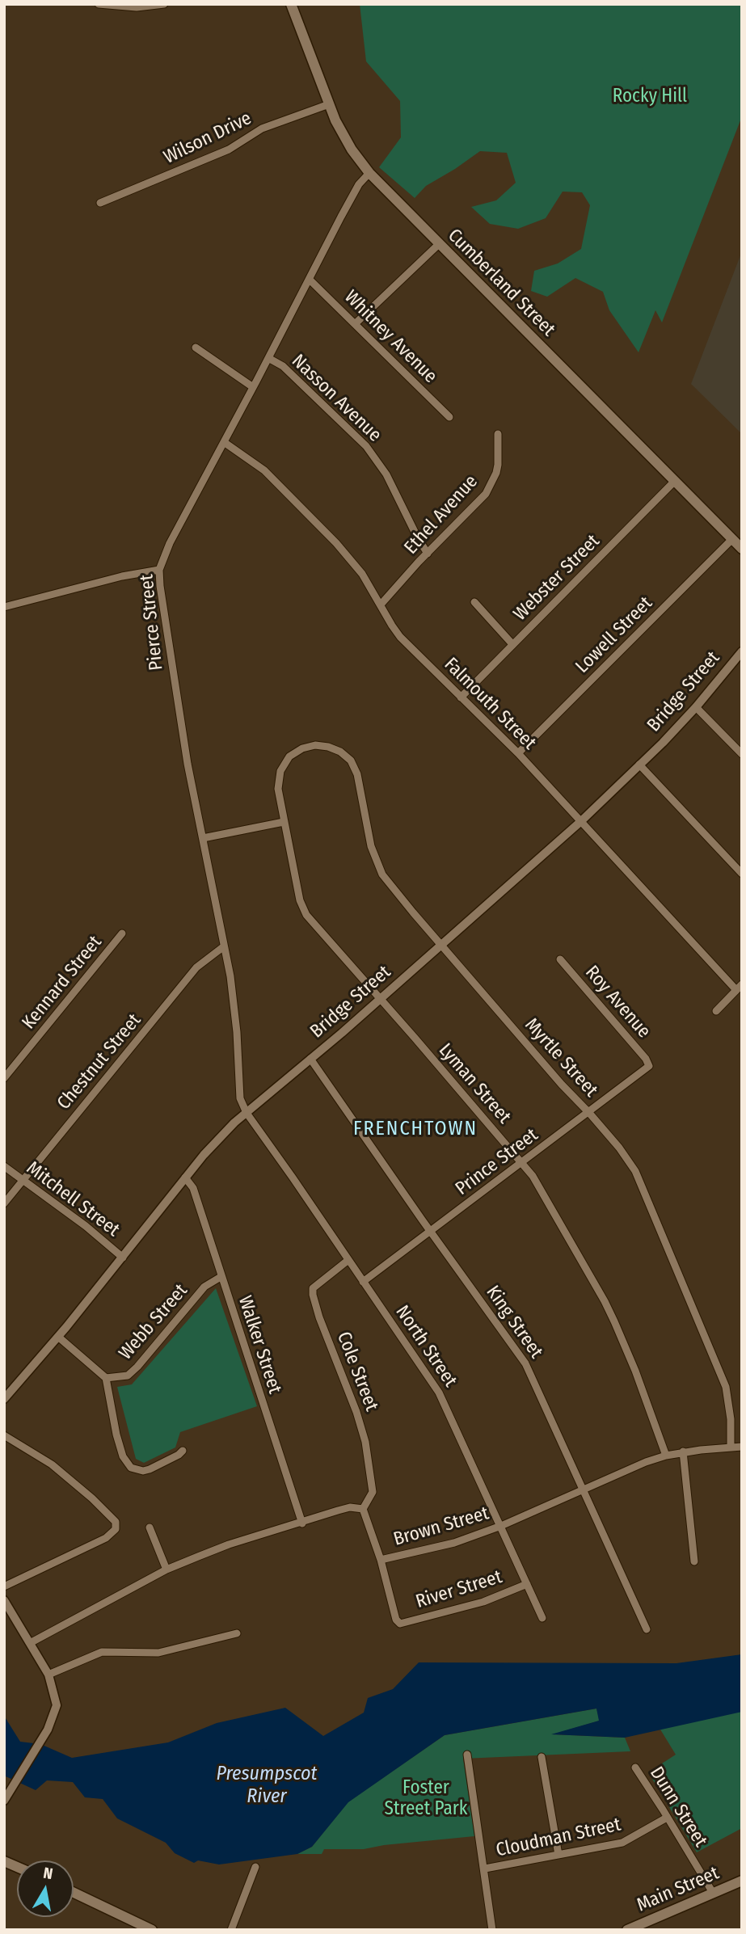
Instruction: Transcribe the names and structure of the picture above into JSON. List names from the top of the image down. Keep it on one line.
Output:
{"streets":{"main road":["Cumberland Street","Main Street"],"street":["Wilson Drive","Whitney Avenue","Nasson Avenue","Ethel Avenue","Webster Street","Pierce Street","Lowell Street","Bridge Street","Falmouth Street","Kennard Street","Roy Avenue","Myrtle Street","Chestnut Street","Lyman Street","Prince Street","Mitchell Street","Webb Street","King Street","Walker Street","North Street","Cole Street","Brown Street","River Street","Dunn Street","Cloudman Street"]},"crossings":[["Wilson Drive","Cumberland Street"],["Cumberland Street","Webster Street"],["Cumberland Street","Pierce Street"],["Cumberland Street","Lowell Street"],["Whitney Avenue","Pierce Street"],["Nasson Avenue","Ethel Avenue"],["Nasson Avenue","Pierce Street"],["Ethel Avenue","Falmouth Street"],["Webster Street","Falmouth Street"],["Pierce Street","Bridge Street"],["Pierce Street","Falmouth Street"],["Pierce Street","Chestnut Street"],["Pierce Street","North Street"],["Lowell Street","Falmouth Street"],["Bridge Street","Falmouth Street"],["Bridge Street","Myrtle Street"],["Bridge Street","Lyman Street"],["Bridge Street","Mitchell Street"],["Bridge Street","King Street"],["Bridge Street","Walker Street"],["Bridge Street","North Street"],["Roy Avenue","Prince Street"],["Myrtle Street","Lyman Street"],["Myrtle Street","Prince Street"],["Myrtle Street","Brown Street"],["Chestnut Street","Mitchell Street"],["Lyman Street","Prince Street"],["Lyman Street","Brown Street"],["Prince Street","King Street"],["Prince Street","North Street"],["Webb Street","Walker Street"],["King Street","Brown Street"],["North Street","Cole Street"],["North Street","Brown Street"],["North Street","River Street"],["Cole Street","Brown Street"],["Brown Street","River Street"],["Dunn Street","Cloudman Street"],["Dunn Street","Main Street"]],"districts":["FRENCHTOWN"],"water":["Presumpscot River"],"parks":["Rocky Hill","Foster Street Park"],"north":"top"}
